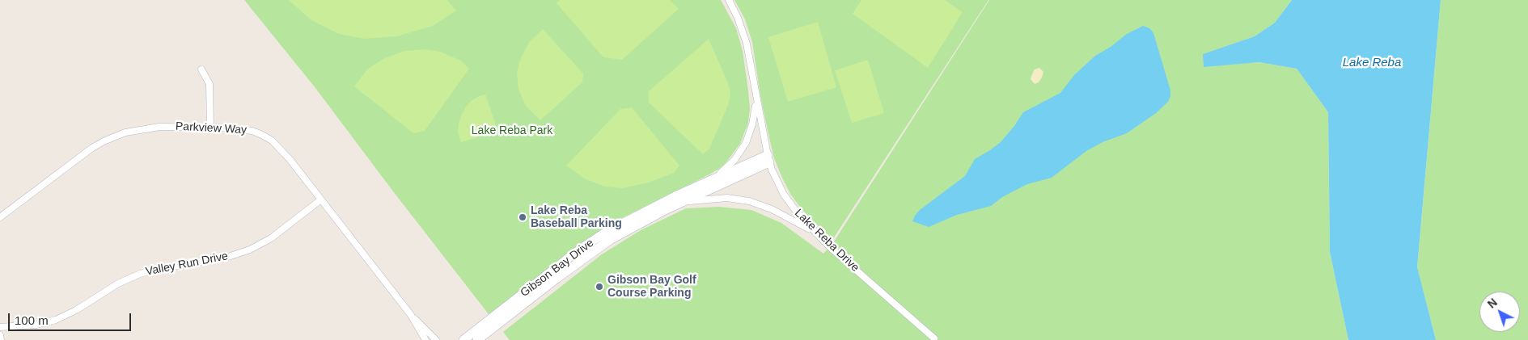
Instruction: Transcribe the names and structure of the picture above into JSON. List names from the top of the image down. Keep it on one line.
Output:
{"streets":{"street":["Parkview Way","Lake Reba Drive","Valley Run Drive","Gibson Bay Drive"]},"crossings":[["Parkview Way","Valley Run Drive"],["Lake Reba Drive","Gibson Bay Drive"]],"water":["Lake Reba"],"parks":["Lake Reba Park"],"places":["Lake Reba Baseball Parking","Gibson Bay Golf Course Parking"],"scale_bar":"100 m","north":"top left"}
